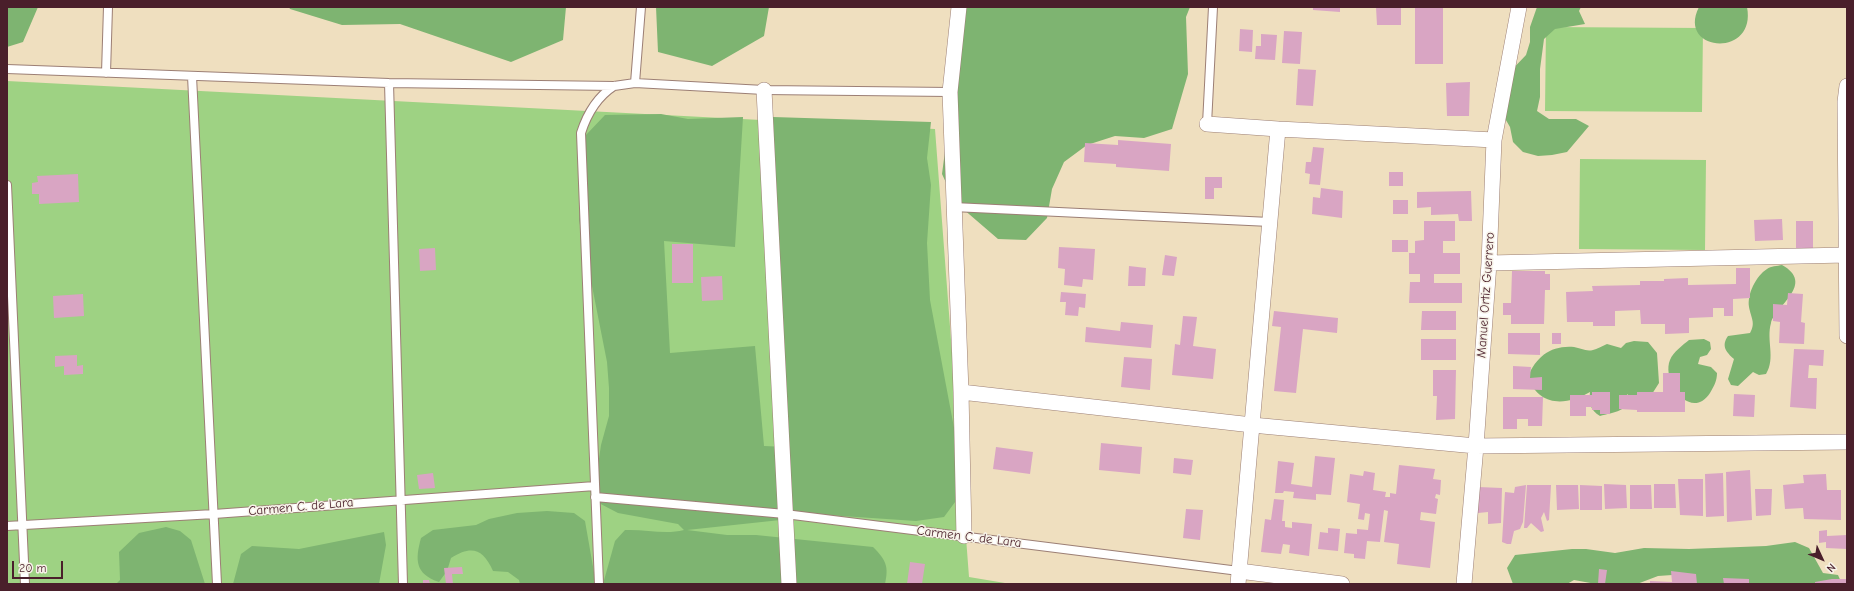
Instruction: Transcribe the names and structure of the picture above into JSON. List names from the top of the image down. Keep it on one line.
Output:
{"streets":{"street":["Manuel Ortiz Guerrero","Carmen C. de Lara"]},"scale_bar":"20 m","north":"bottom right"}
